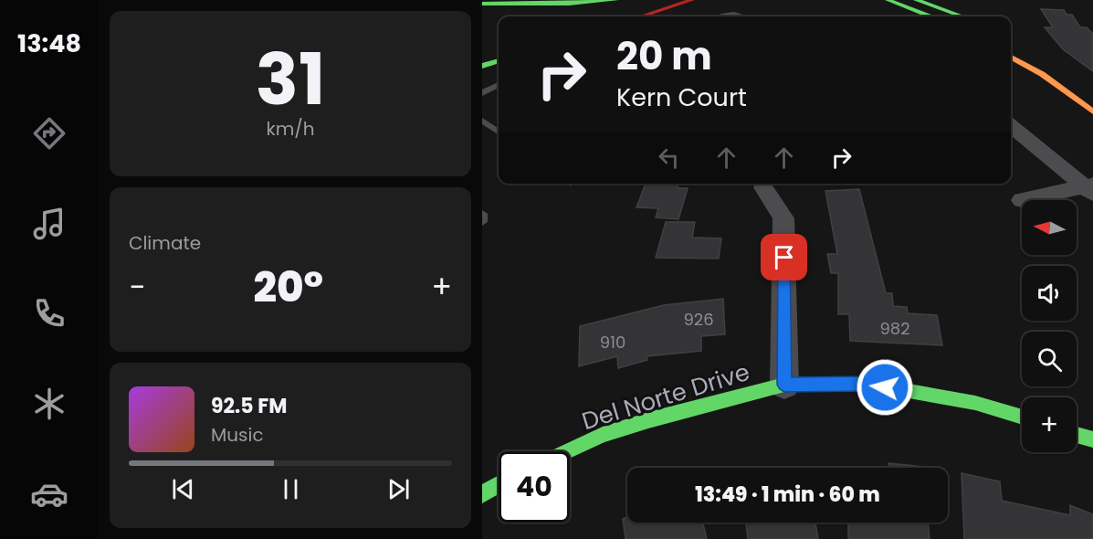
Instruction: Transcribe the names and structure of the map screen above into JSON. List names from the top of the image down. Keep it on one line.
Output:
{"streets":{"main road":["Del Norte Drive"]},"house_numbers":["926","982","910"],"north":"left","page":{"tabs":"13:48","tile":[["31","km/h"],"Climate"],"turn":["20 m","Kern Court"],"map_buttons":"+","heat":["−","20°","+"],"song":["92.5 FM","Music"],"limit":"40","trip":"13:49 · 1 min · 60 m"}}
